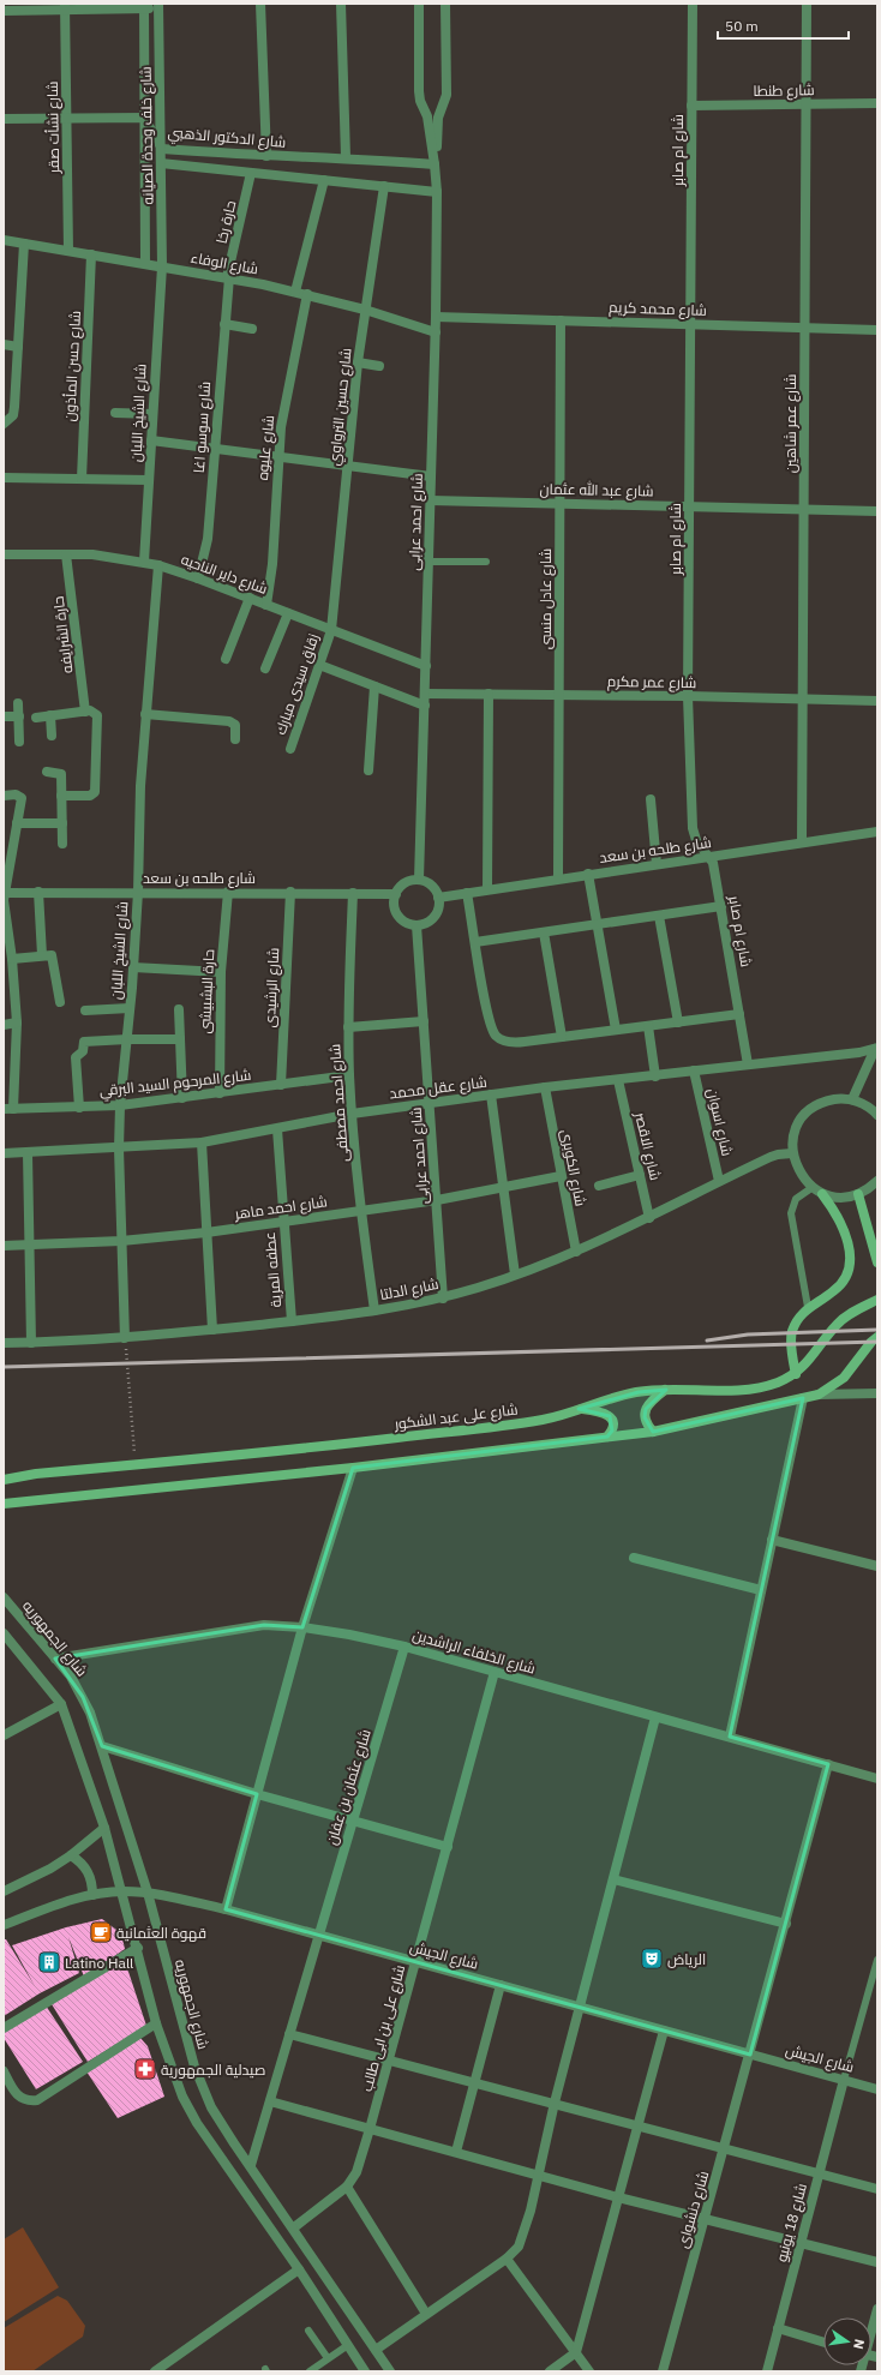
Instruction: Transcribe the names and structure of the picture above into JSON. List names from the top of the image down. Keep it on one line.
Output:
{"streets":{"main road":["شارع على عبد الشكور"],"street":["شارع طنطا","شارع نشأت صقر","شارع خلف وحدة الصيانه","شارع الدكتور الذهبي","شارع ام صابر","حارة رخا","شارع الوفاء","شارع محمد كريم","شارع حسن المأذون","شارع حسين الترواوي","شارع الشيخ اللبان","شارع عمر شاهين","شارع سوسو اغا","شارع عليوه","شارع عبد الله عثمان","شارع احمد عرابى","شارع داير الناحيه","شارع عادل منسى","حارة الشرايفه","شارع عمر مكرم","زقاق سيدى مبارك","شارع طلحه بن سعد","شارع الرشيدى","حارة البشبيشى","شارع المرحوم السيد البرقي","شارع عقل محمد","شارع احمد مصطفى","شارع اسوان","شارع الاقصر","شارع الكوبرى","شارع احمد ماهر","عطفه المرية","شارع الدلتا","شارع الجمهوريه","شارع الخلفاء الراشدين","شارع عثمان بن عفان","شارع الجيش","شارع على بن ابى طالب","شارع دنشواى","شارع 18 يونيو"]},"crossings":[["شارع طنطا","شارع ام صابر"],["شارع طنطا","شارع عمر شاهين"],["شارع نشأت صقر","شارع الوفاء"],["شارع خلف وحدة الصيانه","شارع الدكتور الذهبي"],["شارع خلف وحدة الصيانه","شارع الوفاء"],["شارع خلف وحدة الصيانه","شارع الشيخ اللبان"],["شارع الدكتور الذهبي","شارع احمد عرابى"],["شارع ام صابر","شارع محمد كريم"],["شارع ام صابر","شارع عبد الله عثمان"],["شارع ام صابر","شارع عمر مكرم"],["شارع ام صابر","شارع طلحه بن سعد"],["شارع ام صابر","شارع عقل محمد"],["حارة رخا","شارع الوفاء"],["حارة رخا","شارع سوسو اغا"],["شارع الوفاء","شارع حسن المأذون"],["شارع الوفاء","شارع حسين الترواوي"],["شارع الوفاء","شارع الشيخ اللبان"],["شارع الوفاء","شارع سوسو اغا"],["شارع الوفاء","شارع عليوه"],["شارع الوفاء","شارع احمد عرابى"],["شارع محمد كريم","شارع عمر شاهين"],["شارع محمد كريم","شارع احمد عرابى"],["شارع محمد كريم","شارع عادل منسى"],["شارع حسين الترواوي","شارع داير الناحيه"],["شارع حسين الترواوي","زقاق سيدى مبارك"],["شارع الشيخ اللبان","شارع داير الناحيه"],["شارع الشيخ اللبان","شارع طلحه بن سعد"],["شارع الشيخ اللبان","شارع المرحوم السيد البرقي"],["شارع الشيخ اللبان","شارع عقل محمد"],["شارع الشيخ اللبان","شارع احمد ماهر"],["شارع الشيخ اللبان","شارع الدلتا"],["شارع عمر شاهين","شارع عبد الله عثمان"],["شارع عمر شاهين","شارع عمر مكرم"],["شارع عمر شاهين","شارع طلحه بن سعد"],["شارع سوسو اغا","شارع داير الناحيه"],["شارع عليوه","شارع داير الناحيه"],["شارع عبد الله عثمان","شارع احمد عرابى"],["شارع عبد الله عثمان","شارع عادل منسى"],["شارع احمد عرابى","شارع داير الناحيه"],["شارع احمد عرابى","شارع عمر مكرم"],["شارع احمد عرابى","شارع طلحه بن سعد"],["شارع احمد عرابى","شارع عقل محمد"],["شارع احمد عرابى","شارع احمد ماهر"],["شارع احمد عرابى","شارع الدلتا"],["شارع داير الناحيه","حارة الشرايفه"],["شارع داير الناحيه","زقاق سيدى مبارك"],["شارع عادل منسى","شارع عمر مكرم"],["شارع عادل منسى","شارع طلحه بن سعد"],["شارع طلحه بن سعد","شارع الرشيدى"],["شارع طلحه بن سعد","حارة البشبيشى"],["شارع طلحه بن سعد","شارع احمد مصطفى"],["شارع الرشيدى","شارع المرحوم السيد البرقي"],["حارة البشبيشى","شارع المرحوم السيد البرقي"],["شارع المرحوم السيد البرقي","شارع احمد مصطفى"],["شارع عقل محمد","شارع احمد مصطفى"],["شارع عقل محمد","شارع اسوان"],["شارع عقل محمد","شارع الاقصر"],["شارع عقل محمد","شارع الكوبرى"],["شارع عقل محمد","عطفه المرية"],["شارع احمد مصطفى","شارع احمد ماهر"],["شارع احمد مصطفى","شارع الدلتا"],["شارع اسوان","شارع الدلتا"],["شارع الاقصر","شارع الدلتا"],["شارع الكوبرى","شارع احمد ماهر"],["شارع الكوبرى","شارع الدلتا"],["شارع احمد ماهر","عطفه المرية"],["عطفه المرية","شارع الدلتا"],["شارع الجمهوريه","شارع الخلفاء الراشدين"],["شارع الجمهوريه","شارع عثمان بن عفان"],["شارع الجمهوريه","شارع الجيش"],["شارع الجمهوريه","شارع على بن ابى طالب"],["شارع الخلفاء الراشدين","شارع عثمان بن عفان"],["شارع الخلفاء الراشدين","شارع على بن ابى طالب"],["شارع الخلفاء الراشدين","شارع دنشواى"],["شارع عثمان بن عفان","شارع الجيش"],["شارع الجيش","شارع على بن ابى طالب"],["شارع الجيش","شارع دنشواى"],["شارع الجيش","شارع 18 يونيو"]],"places":{"cafe":["قهوة العثمانية"],"theatre":["الرياض"],"building":["Latino Hall"],"pharmacy":["صيدلية الجمهورية"]},"scale_bar":"50 m","north":"right"}
